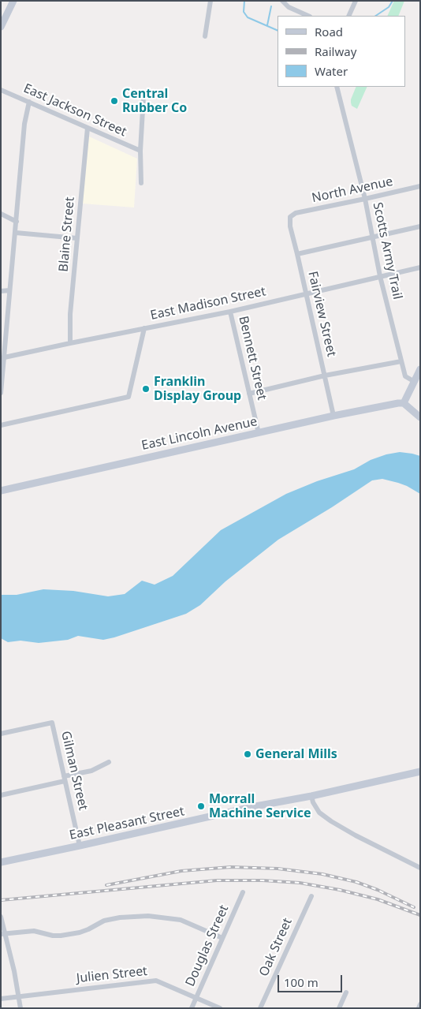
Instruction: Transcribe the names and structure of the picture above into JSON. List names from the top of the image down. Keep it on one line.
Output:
{"streets":{"street":["East Jackson Street","North Avenue","Blaine Street","Scotts Army Trail","East Madison Street","Fairview Street","Bennett Street","East Lincoln Avenue","Gilman Street","East Pleasant Street","Douglas Street","Oak Street","Julien Street"]},"crossings":[["East Jackson Street","Blaine Street"],["North Avenue","Scotts Army Trail"],["North Avenue","Fairview Street"],["Blaine Street","East Madison Street"],["Scotts Army Trail","East Madison Street"],["East Madison Street","Fairview Street"],["East Madison Street","Bennett Street"],["Fairview Street","East Lincoln Avenue"],["Bennett Street","East Lincoln Avenue"],["Gilman Street","East Pleasant Street"],["Douglas Street","Julien Street"]],"places":["Central Rubber Co","Franklin Display Group","General Mills","Morrall Machine Service"],"legend":["Road","Railway","Water"],"scale_bar":"100 m"}
